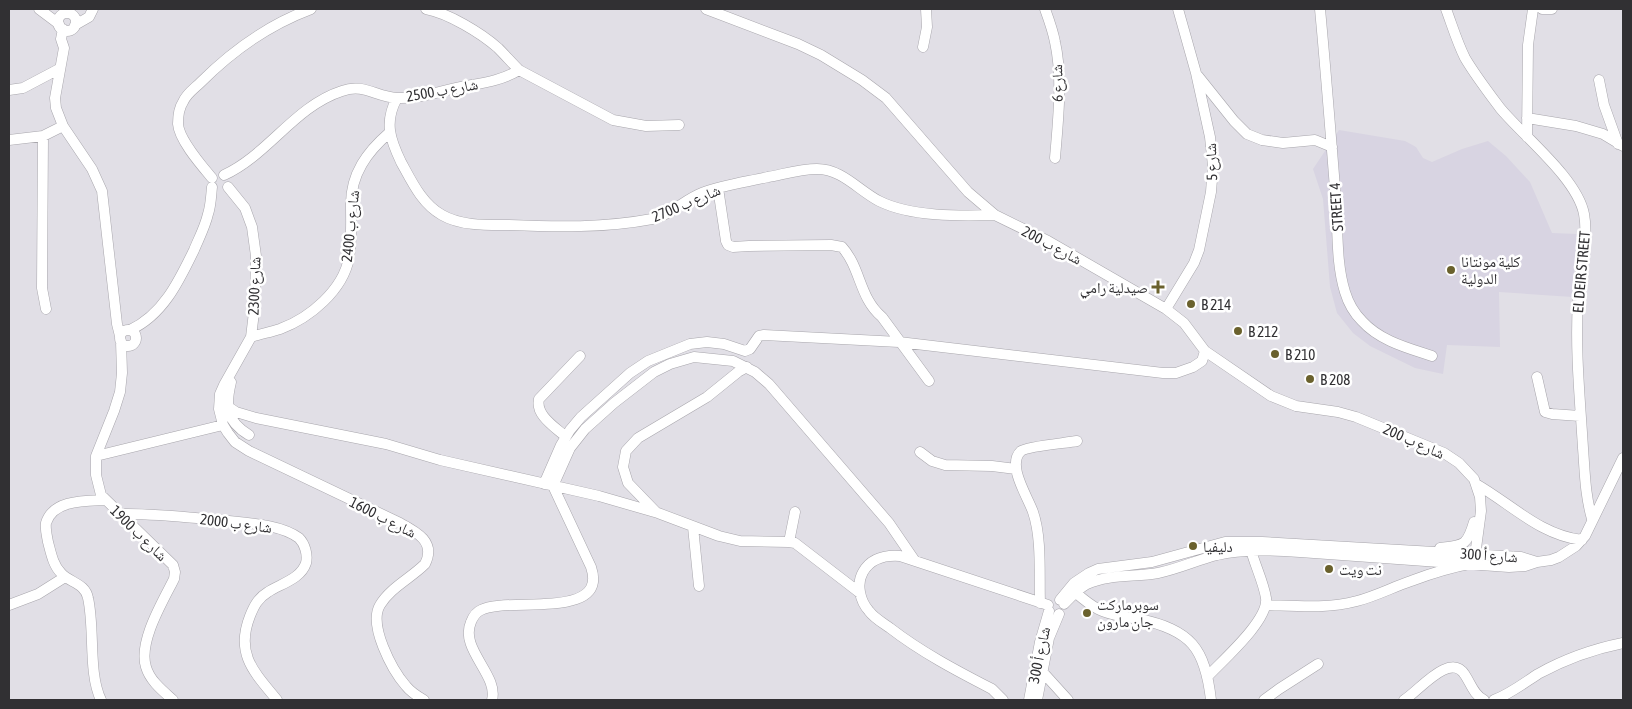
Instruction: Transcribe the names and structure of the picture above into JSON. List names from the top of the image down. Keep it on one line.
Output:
{"streets":{"street":["شارع 6","شارع ب 2500","شارع 5","شارع ب 2700","STREET 4","شارع ب 2400","شارع ب 200","EL DEIR STREET","شارع 2300","شارع ب 1600","شارع ب 2000","شارع ب 1900","شارع أ 300"]},"crossings":[["شارع ب 2500","شارع 2300"],["شارع 5","شارع ب 200"],["شارع ب 2700","شارع ب 2400"],["شارع ب 2700","شارع ب 200"],["شارع ب 2400","شارع 2300"],["شارع ب 200","شارع أ 300"],["شارع ب 2000","شارع ب 1900"]],"places":{"other":["كلية مونتانا الدولية","B 214","B 212","B 210","B 208","دليفيا","نت ويت","سوبرماركت جان مارون"],"health":["صيدلية رامي"]}}
